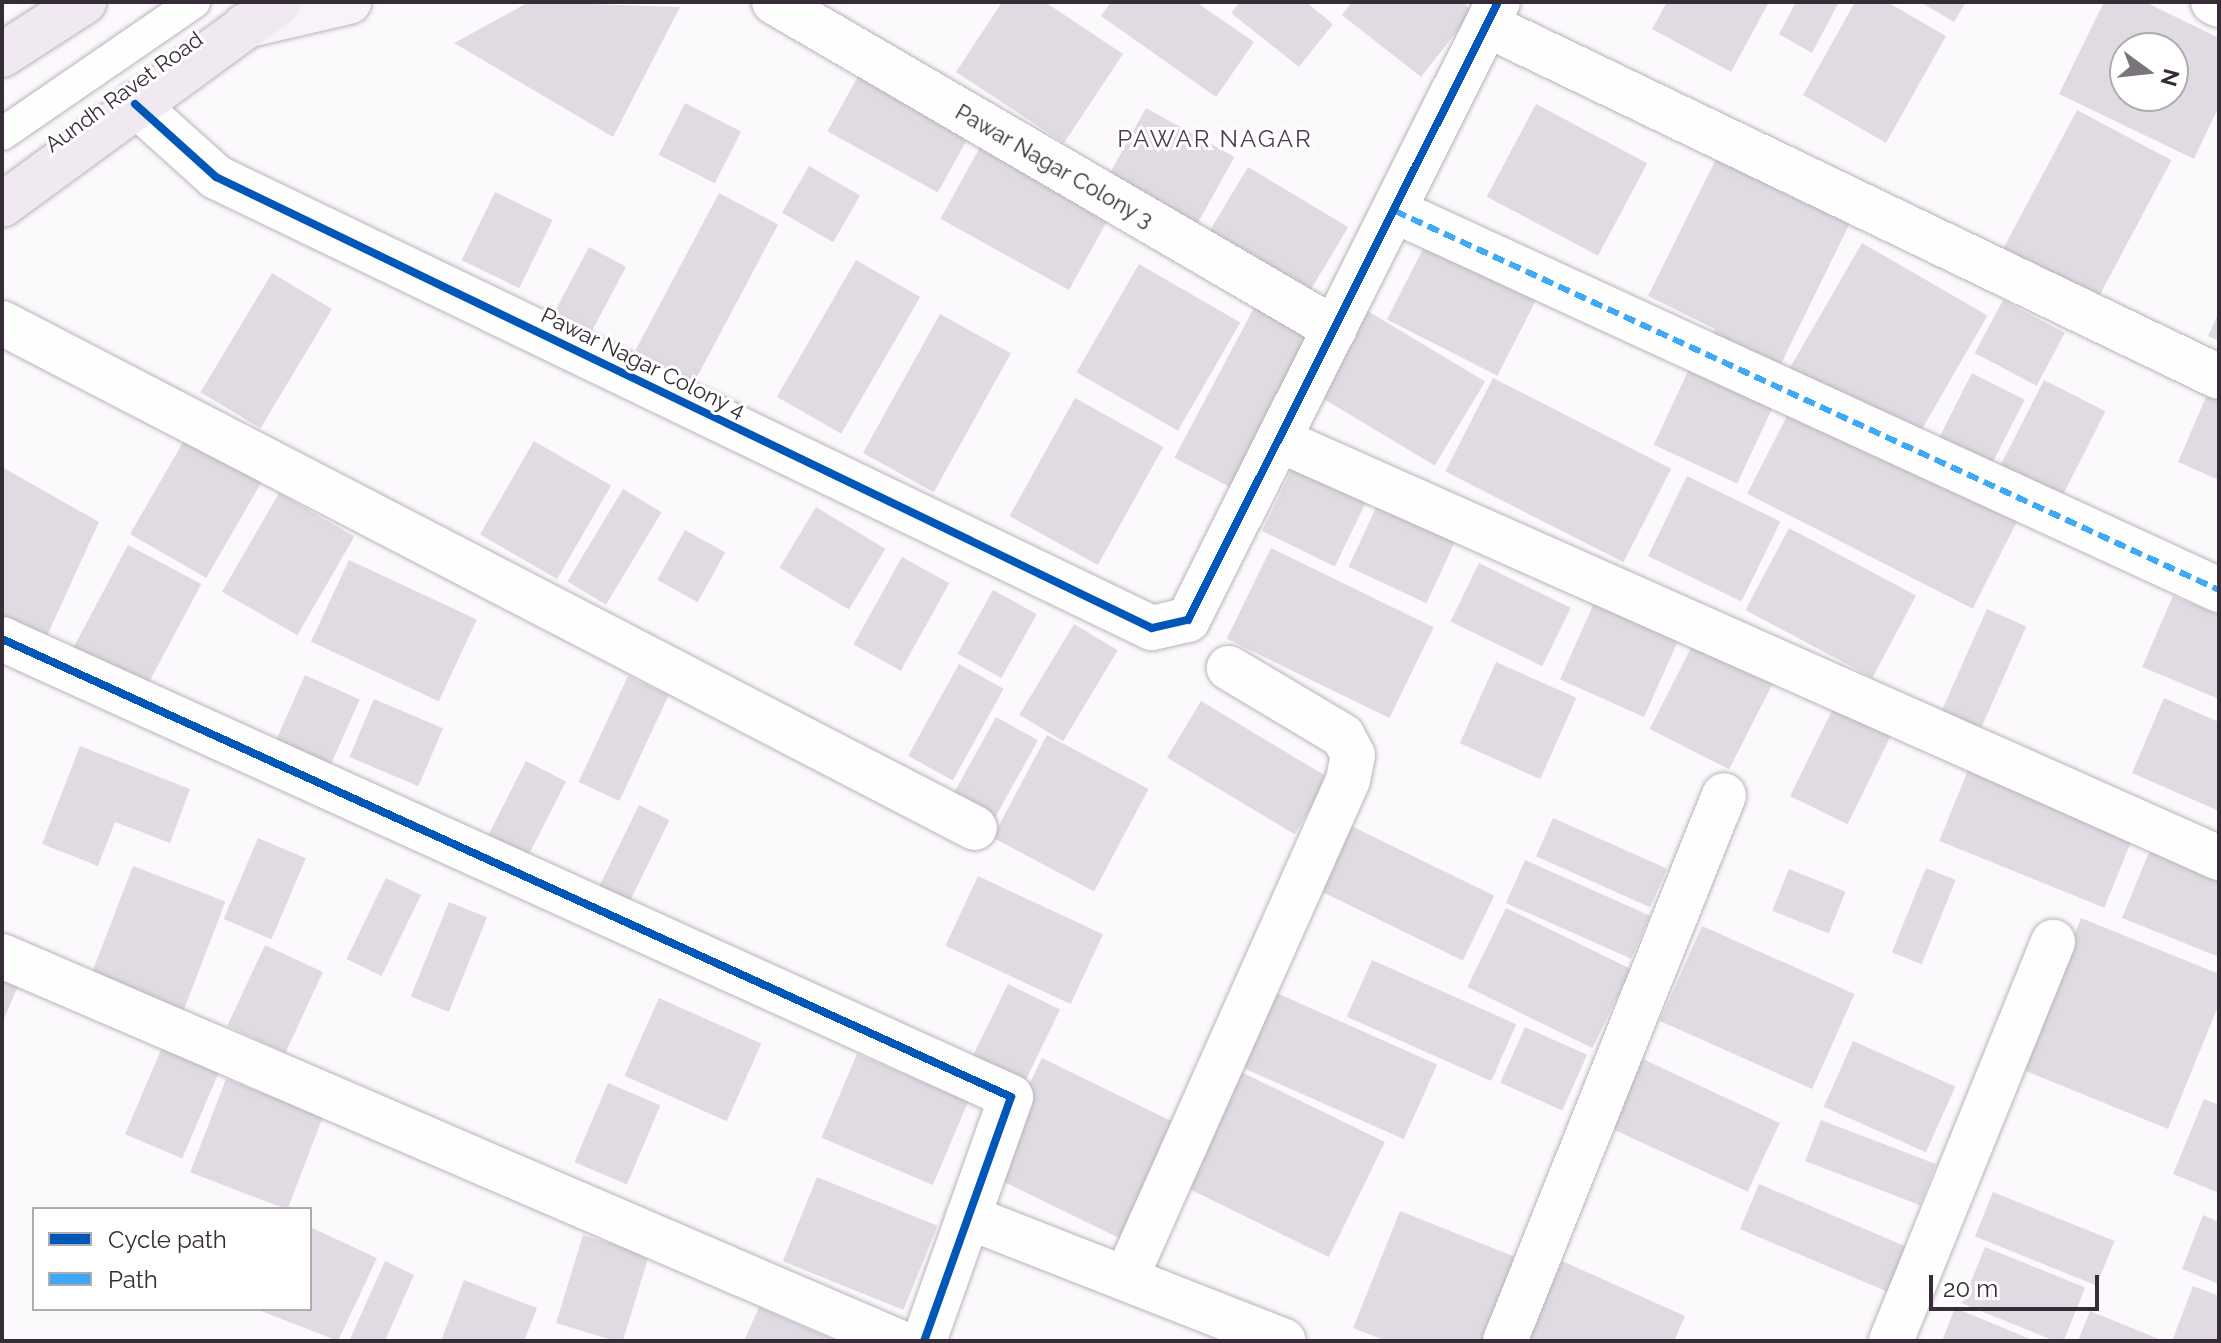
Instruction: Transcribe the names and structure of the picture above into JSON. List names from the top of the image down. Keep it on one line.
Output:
{"streets":{"main road":["Aundh Ravet Road"],"street":["Pawar Nagar Colony 3","Pawar Nagar Colony 4"]},"crossings":[["Aundh Ravet Road","Pawar Nagar Colony 4"]],"districts":["PAWAR NAGAR"],"legend":["Cycle path","Path"],"scale_bar":"20 m","north":"right"}
